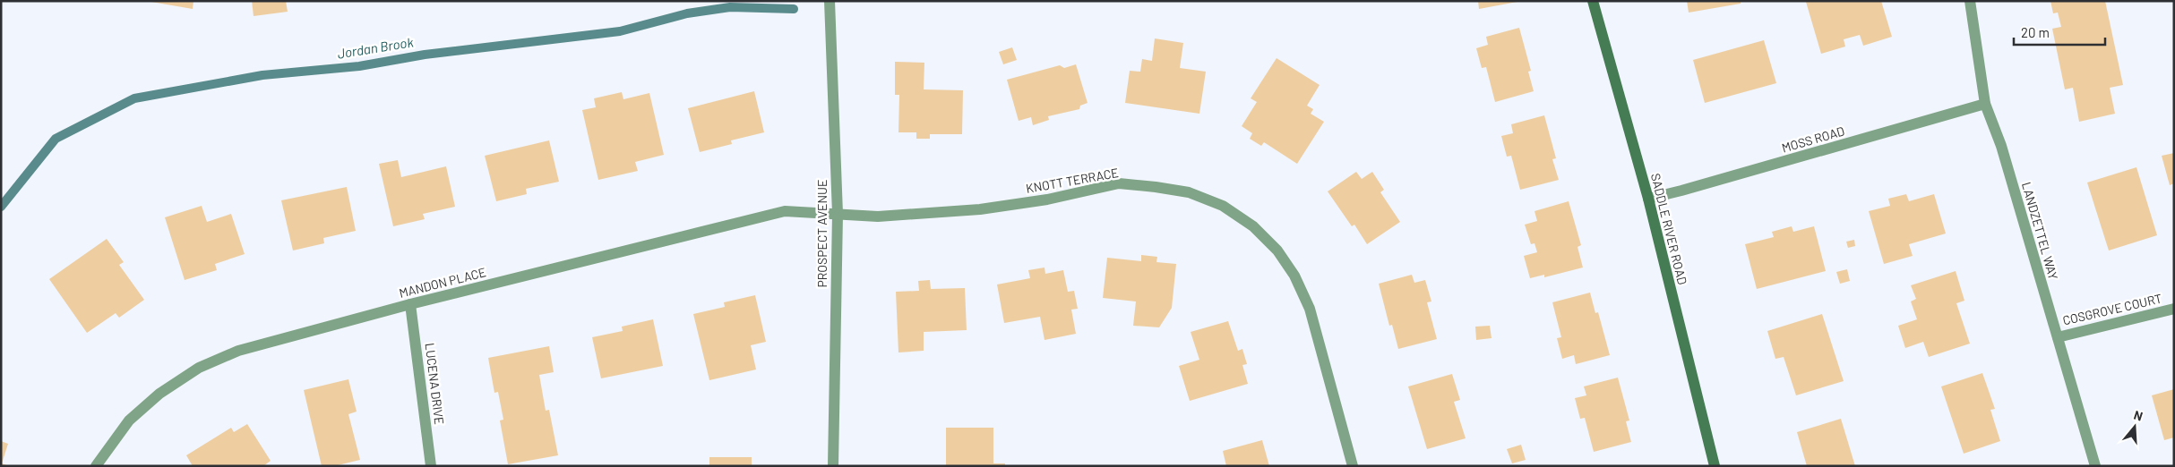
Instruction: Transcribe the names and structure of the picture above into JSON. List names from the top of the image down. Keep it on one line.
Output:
{"streets":{"main road":["SADDLE RIVER ROAD"],"street":["MOSS ROAD","KNOTT TERRACE","LANDZETTEL WAY","PROSPECT AVENUE","MANDON PLACE","COSGROVE COURT","LUCENA DRIVE"]},"crossings":[["MOSS ROAD","SADDLE RIVER ROAD"],["MOSS ROAD","LANDZETTEL WAY"],["KNOTT TERRACE","PROSPECT AVENUE"],["KNOTT TERRACE","MANDON PLACE"],["LANDZETTEL WAY","COSGROVE COURT"],["PROSPECT AVENUE","MANDON PLACE"],["MANDON PLACE","LUCENA DRIVE"]],"water":["Jordan Brook"],"scale_bar":"20 m","north":"top"}
